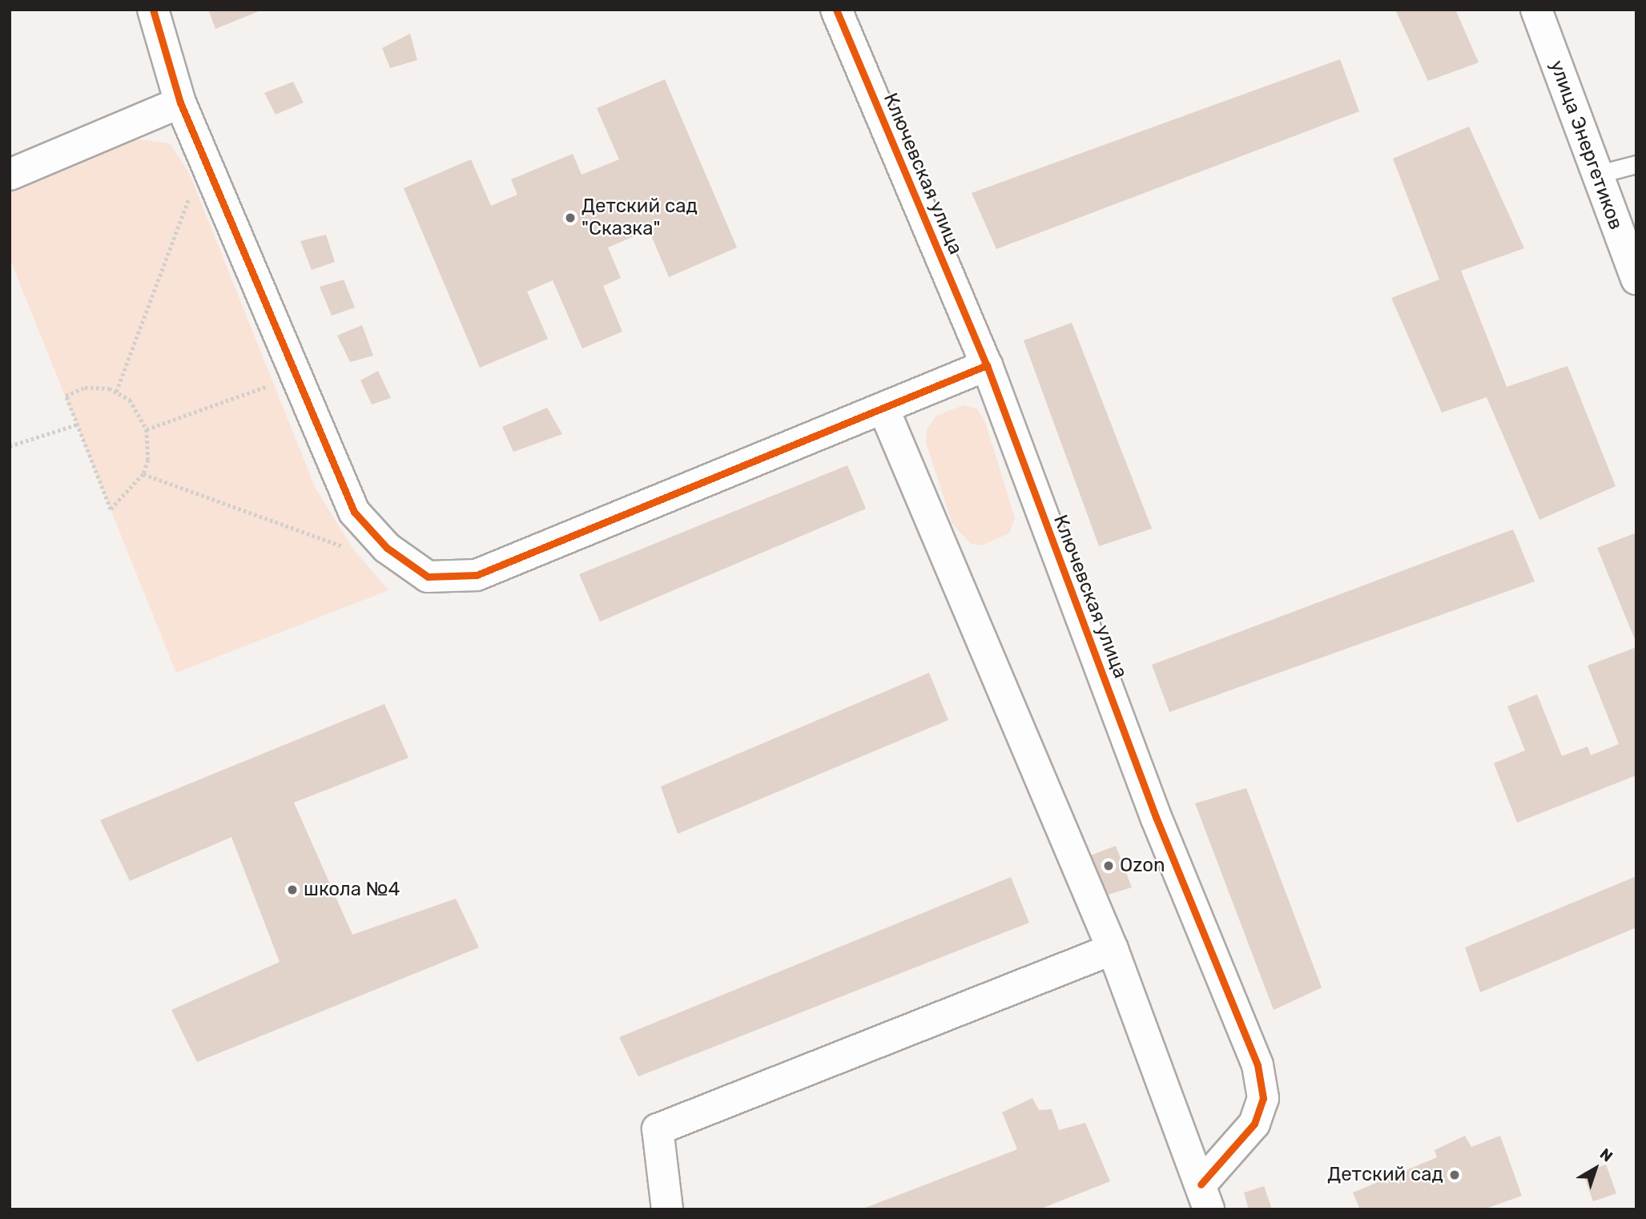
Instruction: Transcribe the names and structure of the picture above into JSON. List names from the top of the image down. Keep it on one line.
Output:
{"streets":{"street":["улица Энергетиков","Ключевская улица"]},"places":["Детский сад \"Сказка\"","Ozon","школа №4","Детский сад"],"north":"top right"}
